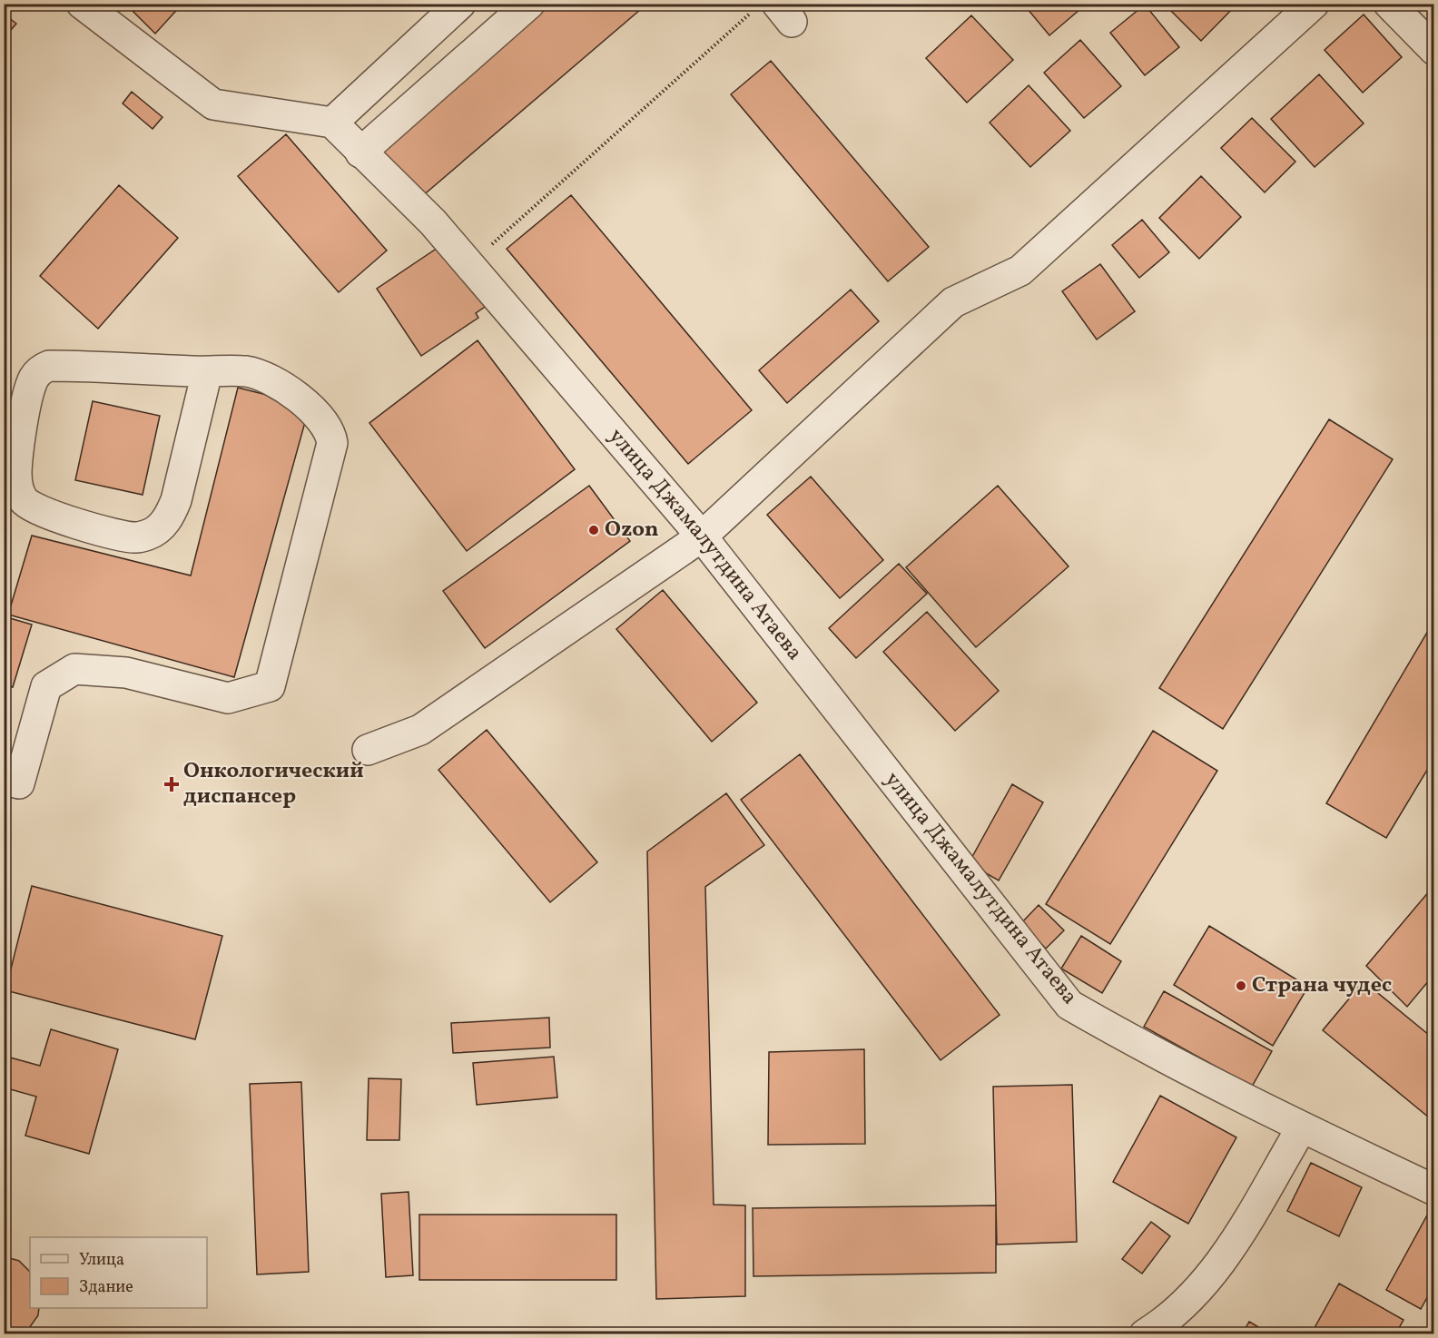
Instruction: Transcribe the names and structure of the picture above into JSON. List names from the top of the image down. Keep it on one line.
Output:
{"streets":{"street":["улица Джамалутдина Атаева"]},"places":{"other":["Ozon","Страна чудес"],"health":["Онкологический диспансер"]},"legend":["Улица","Здание"]}
